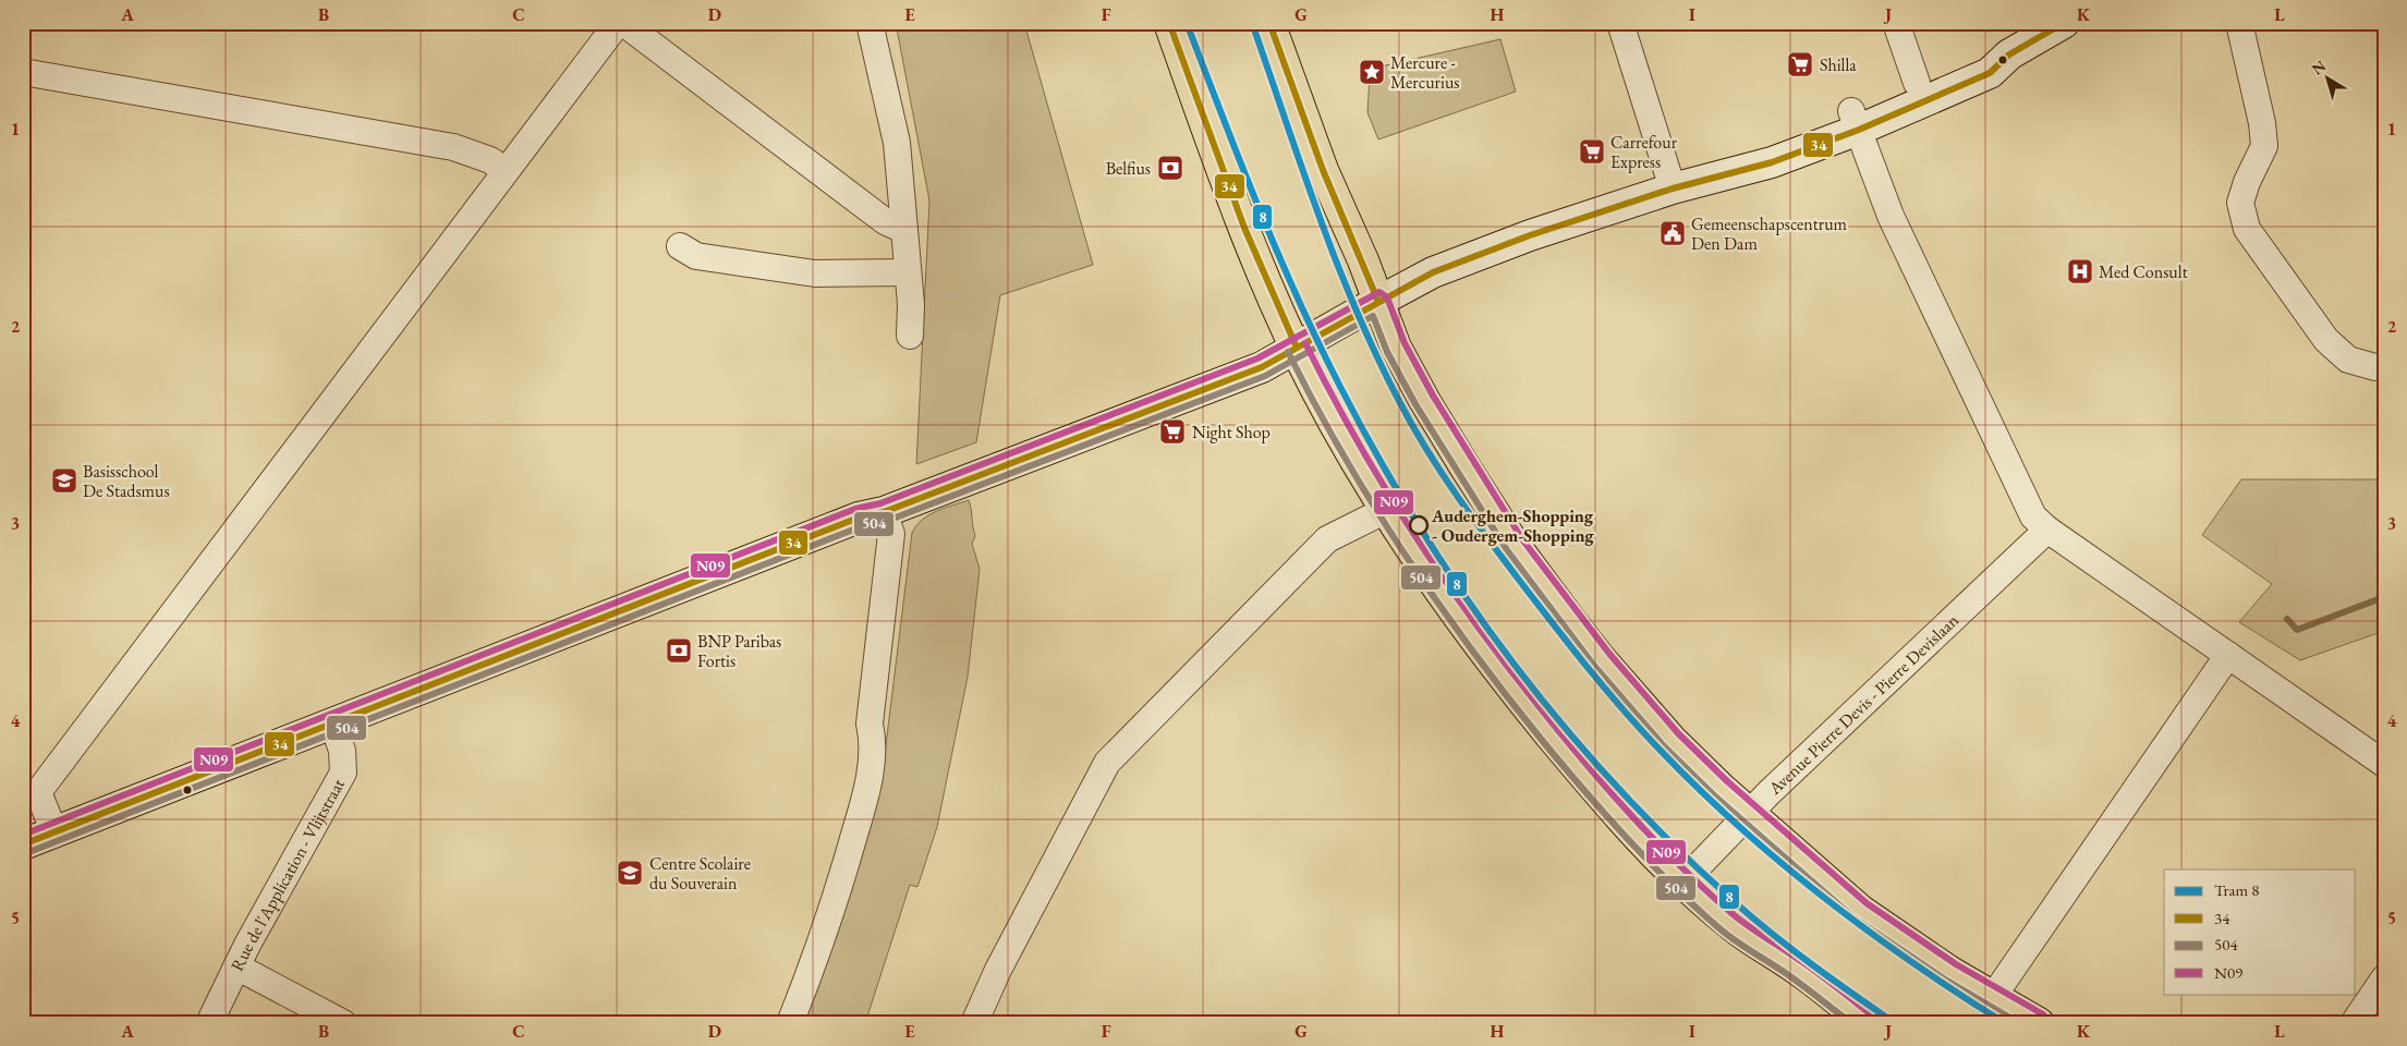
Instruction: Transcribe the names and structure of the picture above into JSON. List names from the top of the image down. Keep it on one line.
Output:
{"streets":{"street":["Avenue Pierre Devis - Pierre Devislaan","Rue de l'Application - Vlijtstraat"]},"places":{"supermarket":["Shilla","Carrefour Express","Night Shop"],"place":["Mercure - Mercurius"],"bank":["Belfius","BNP Paribas Fortis"],"public building":["Gemeenschapscentrum Den Dam"],"hospital":["Med Consult"],"school or university":["Basisschool De Stadsmus","Centre Scolaire du Souverain"],"other":["Auderghem-Shopping - Oudergem-Shopping"]},"lines":["tram line 8","transit line 34","transit line N09","transit line 504"],"legend":["Tram 8","34","504","N09"],"north":"top left","grid":{"columns":["A","B","C","D","E","F","G","H","I","J","K","L"],"rows":["1","2","3","4","5"]}}
